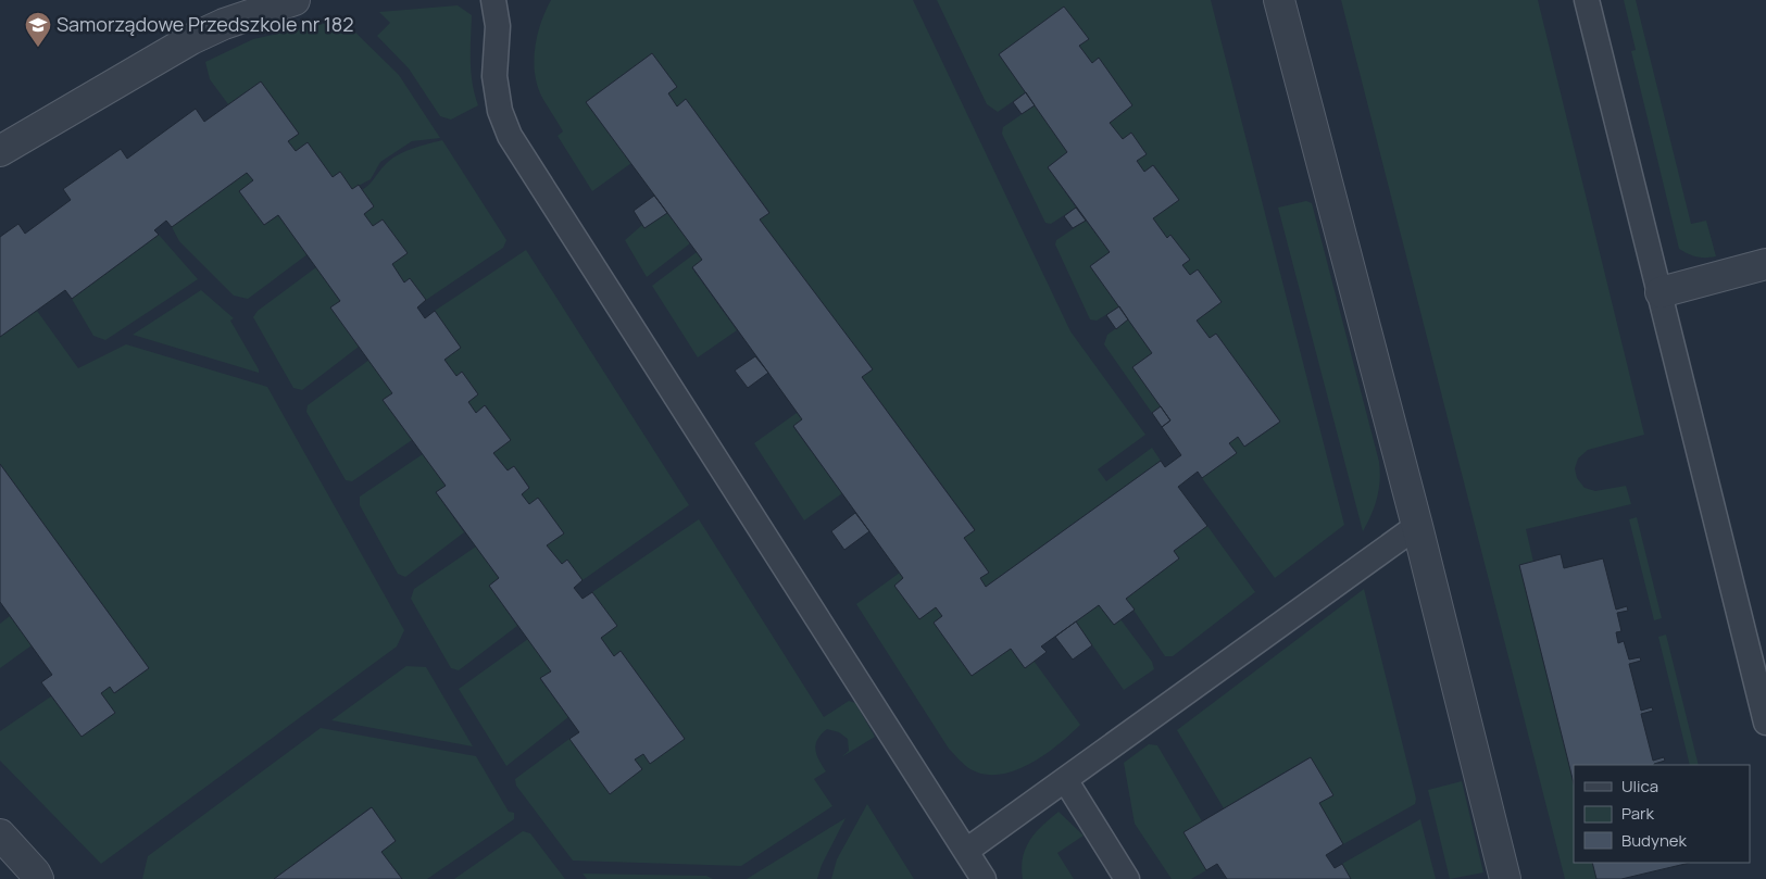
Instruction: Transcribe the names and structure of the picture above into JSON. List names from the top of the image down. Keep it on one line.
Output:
{"places":{"school or university":["Samorządowe Przedszkole nr 182"]},"legend":["Ulica","Park","Budynek"]}
